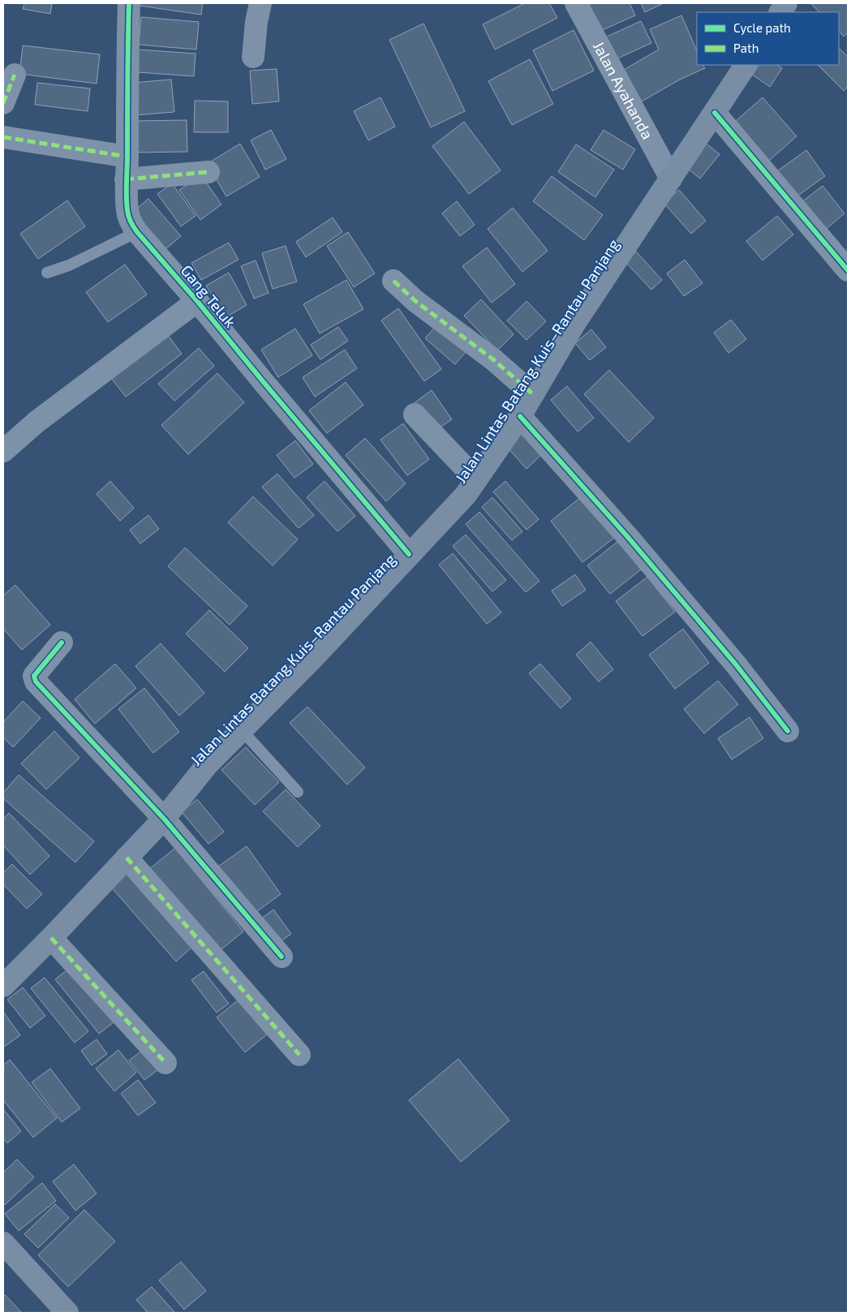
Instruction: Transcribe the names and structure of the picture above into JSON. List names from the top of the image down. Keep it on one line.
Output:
{"streets":{"main road":["Jalan Lintas Batang Kuis–Rantau Panjang"],"street":["Jalan Ayahanda","Gang Teluk"]},"crossings":[["Jalan Ayahanda","Jalan Lintas Batang Kuis–Rantau Panjang"],["Gang Teluk","Jalan Lintas Batang Kuis–Rantau Panjang"]],"legend":["Cycle path","Path"]}
